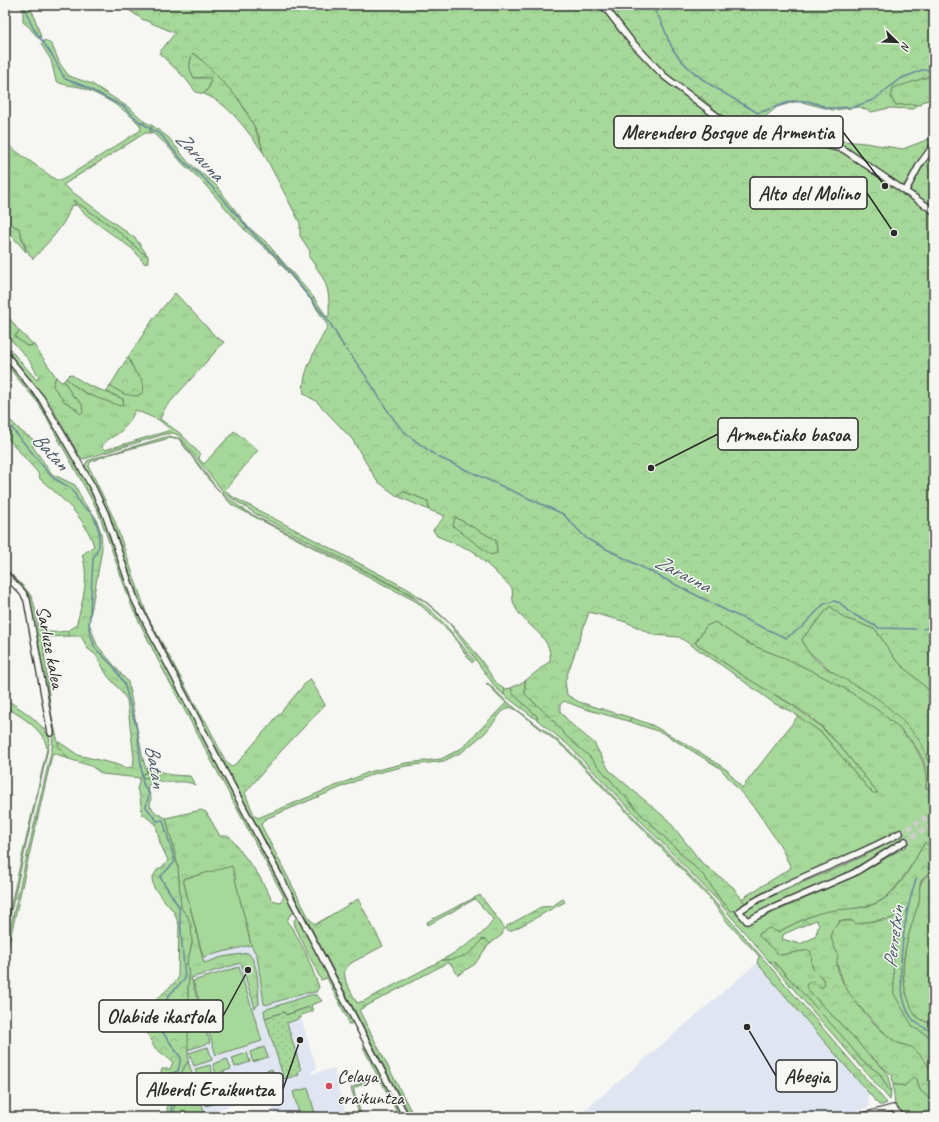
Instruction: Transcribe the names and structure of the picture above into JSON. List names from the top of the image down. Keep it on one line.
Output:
{"streets":{"street":["Sarluze kalea"]},"water":["Zarauna","Batan","Perretxin"],"places":["Merendero Bosque de Armentia","Alto del Molino","Armentiako basoa","Olabide ikastola","Abegia","Alberdi Eraikuntza","Celaya eraikuntza"],"north":"bottom right"}
